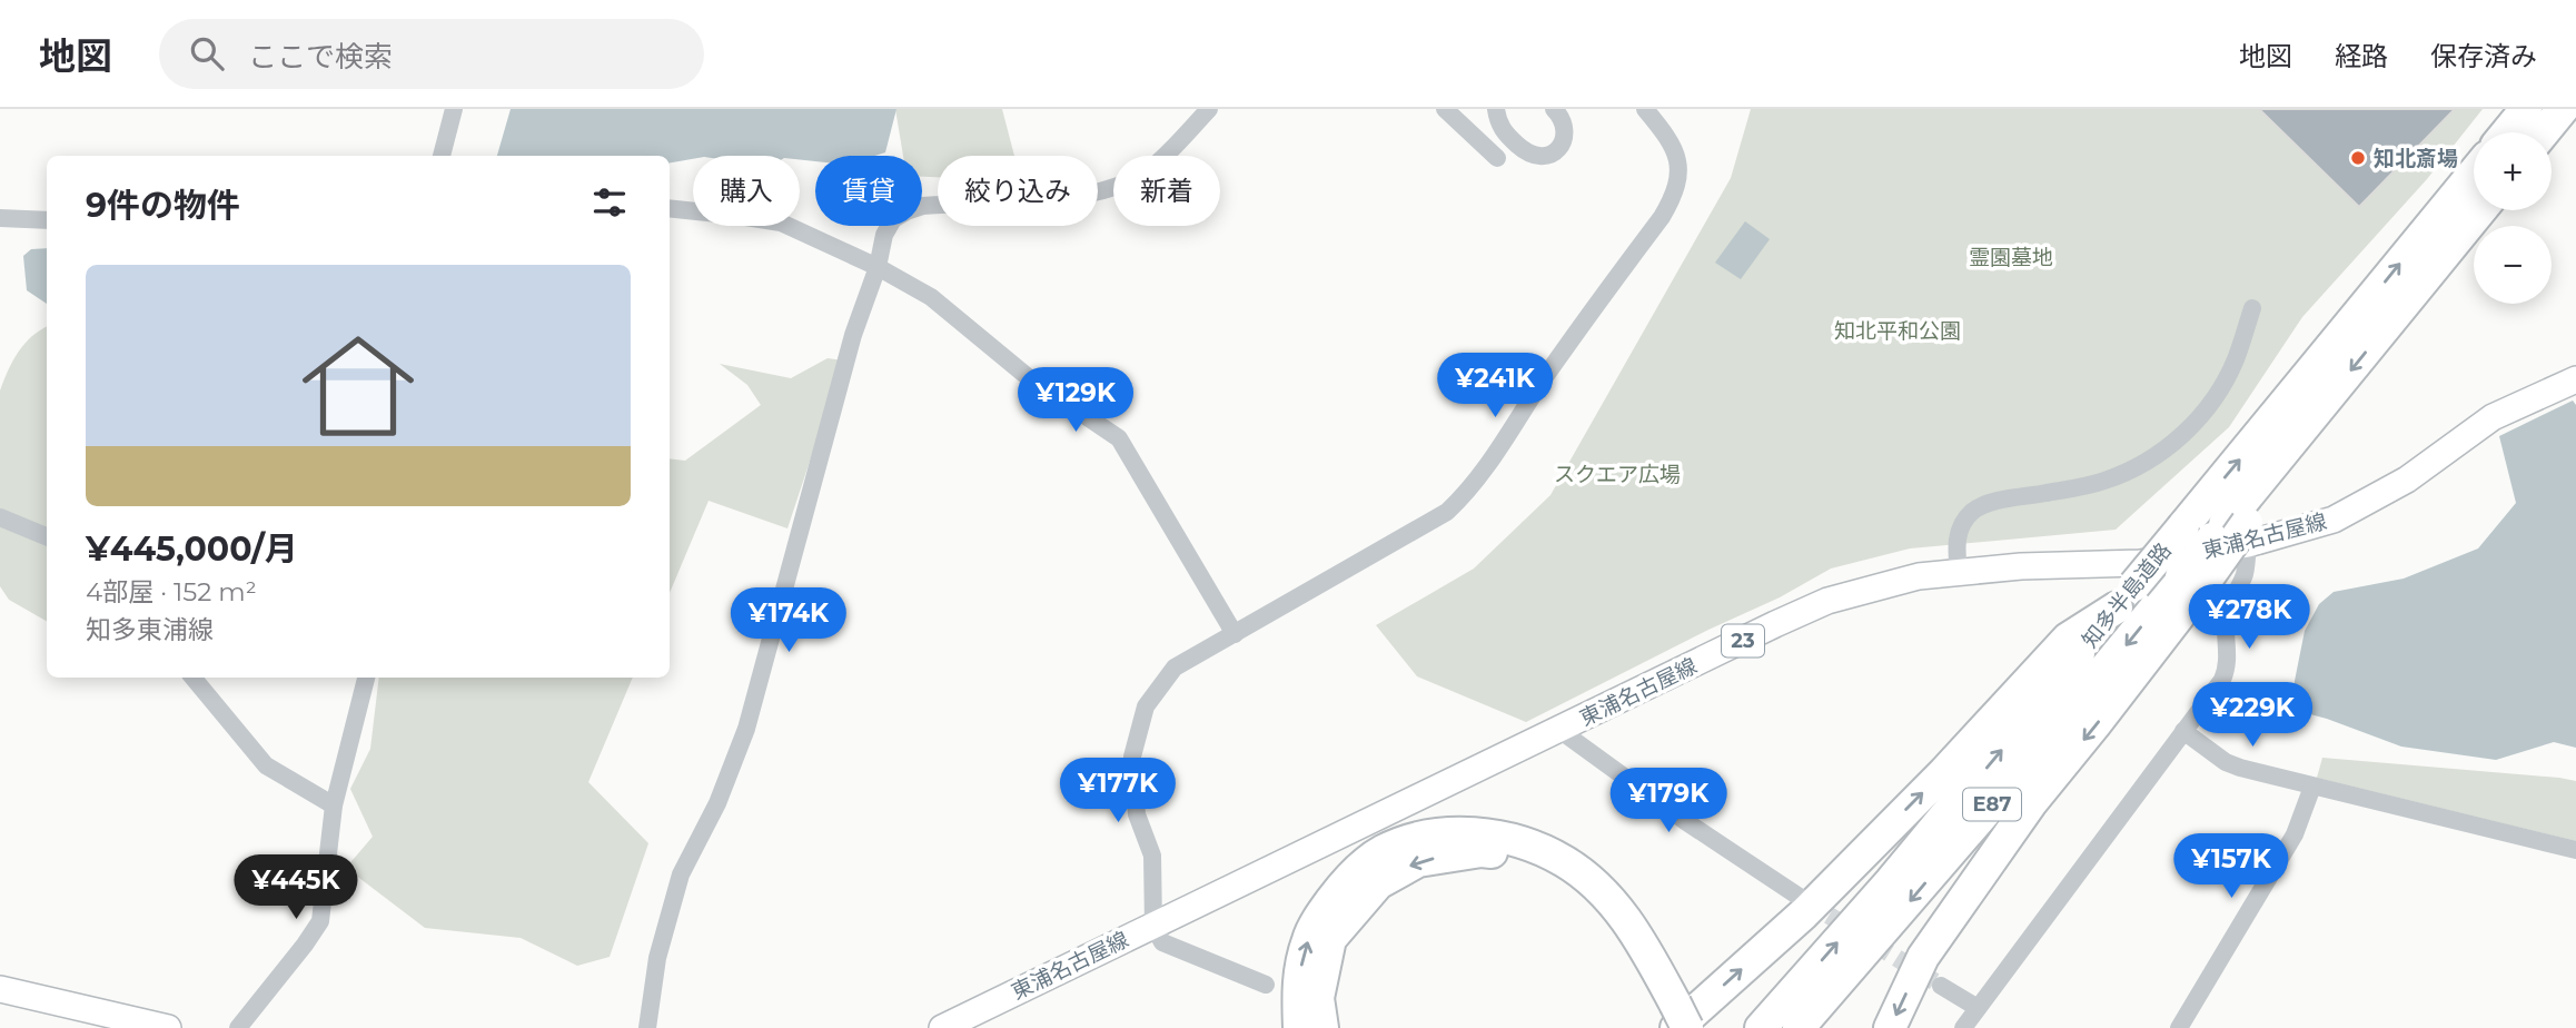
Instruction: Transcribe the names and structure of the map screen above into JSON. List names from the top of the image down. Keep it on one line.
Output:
{"streets":{"highway":["知多半島道路","E87"],"main road":["東浦名古屋線","23"]},"crossings":[["東浦名古屋線","知多半島道路"]],"parks":["霊園墓地","知北平和公園","スクエア広場"],"places":["知北斎場"],"page":{"header":"地図","search":"ここで検索","nav":["地図","経路","保存済み"],"map_buttons":["+","−"],"chip":["購入","賃貸","絞り込み","新着"],"heading":"9件の物件","list":[{"name":"¥445,000/月","note":"4部屋 · 152 m² · 知多東浦線"}],"price":["¥241K","¥129K","¥278K","¥174K","¥229K","¥177K","¥179K","¥157K","¥445K"]}}
